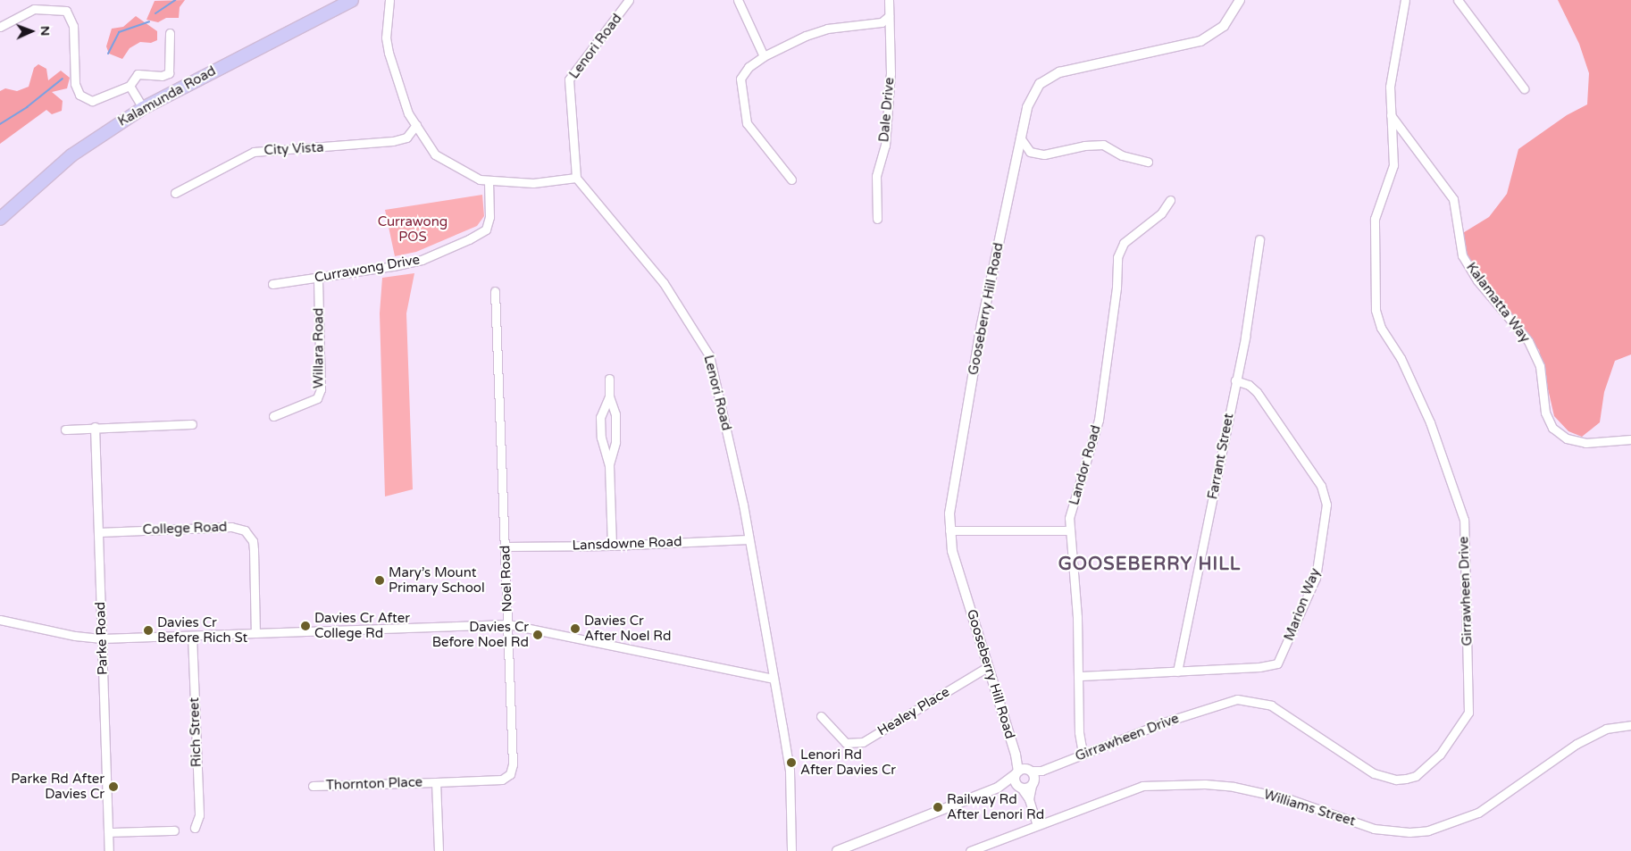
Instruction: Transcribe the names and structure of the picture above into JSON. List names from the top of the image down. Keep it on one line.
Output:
{"streets":{"main road":["Kalamunda Road"],"street":["Lenori Road","Dale Drive","City Vista","Currawong Drive","Kalamatta Way","Gooseberry Hill Road","Willara Road","Farrant Street","Landor Road","College Road","Lansdowne Road","Noel Road","Girrawheen Drive","Marion Way","Parke Road","Healey Place","Rich Street","Thornton Place","Williams Street"]},"crossings":[["Lenori Road","Lansdowne Road"],["Currawong Drive","Willara Road"],["Kalamatta Way","Girrawheen Drive"],["Gooseberry Hill Road","Girrawheen Drive"],["Gooseberry Hill Road","Healey Place"],["Farrant Street","Marion Way"],["Landor Road","Girrawheen Drive"],["Landor Road","Marion Way"],["College Road","Parke Road"],["Lansdowne Road","Noel Road"],["Noel Road","Thornton Place"]],"districts":["GOOSEBERRY HILL"],"parks":["Currawong POS"],"places":["Mary’s Mount Primary School","Davies Cr After College Rd","Davies Cr After Noel Rd","Davies Cr Before Rich St","Davies Cr Before Noel Rd","Lenori Rd After Davies Cr","Parke Rd After Davies Cr","Railway Rd After Lenori Rd"],"north":"right"}
